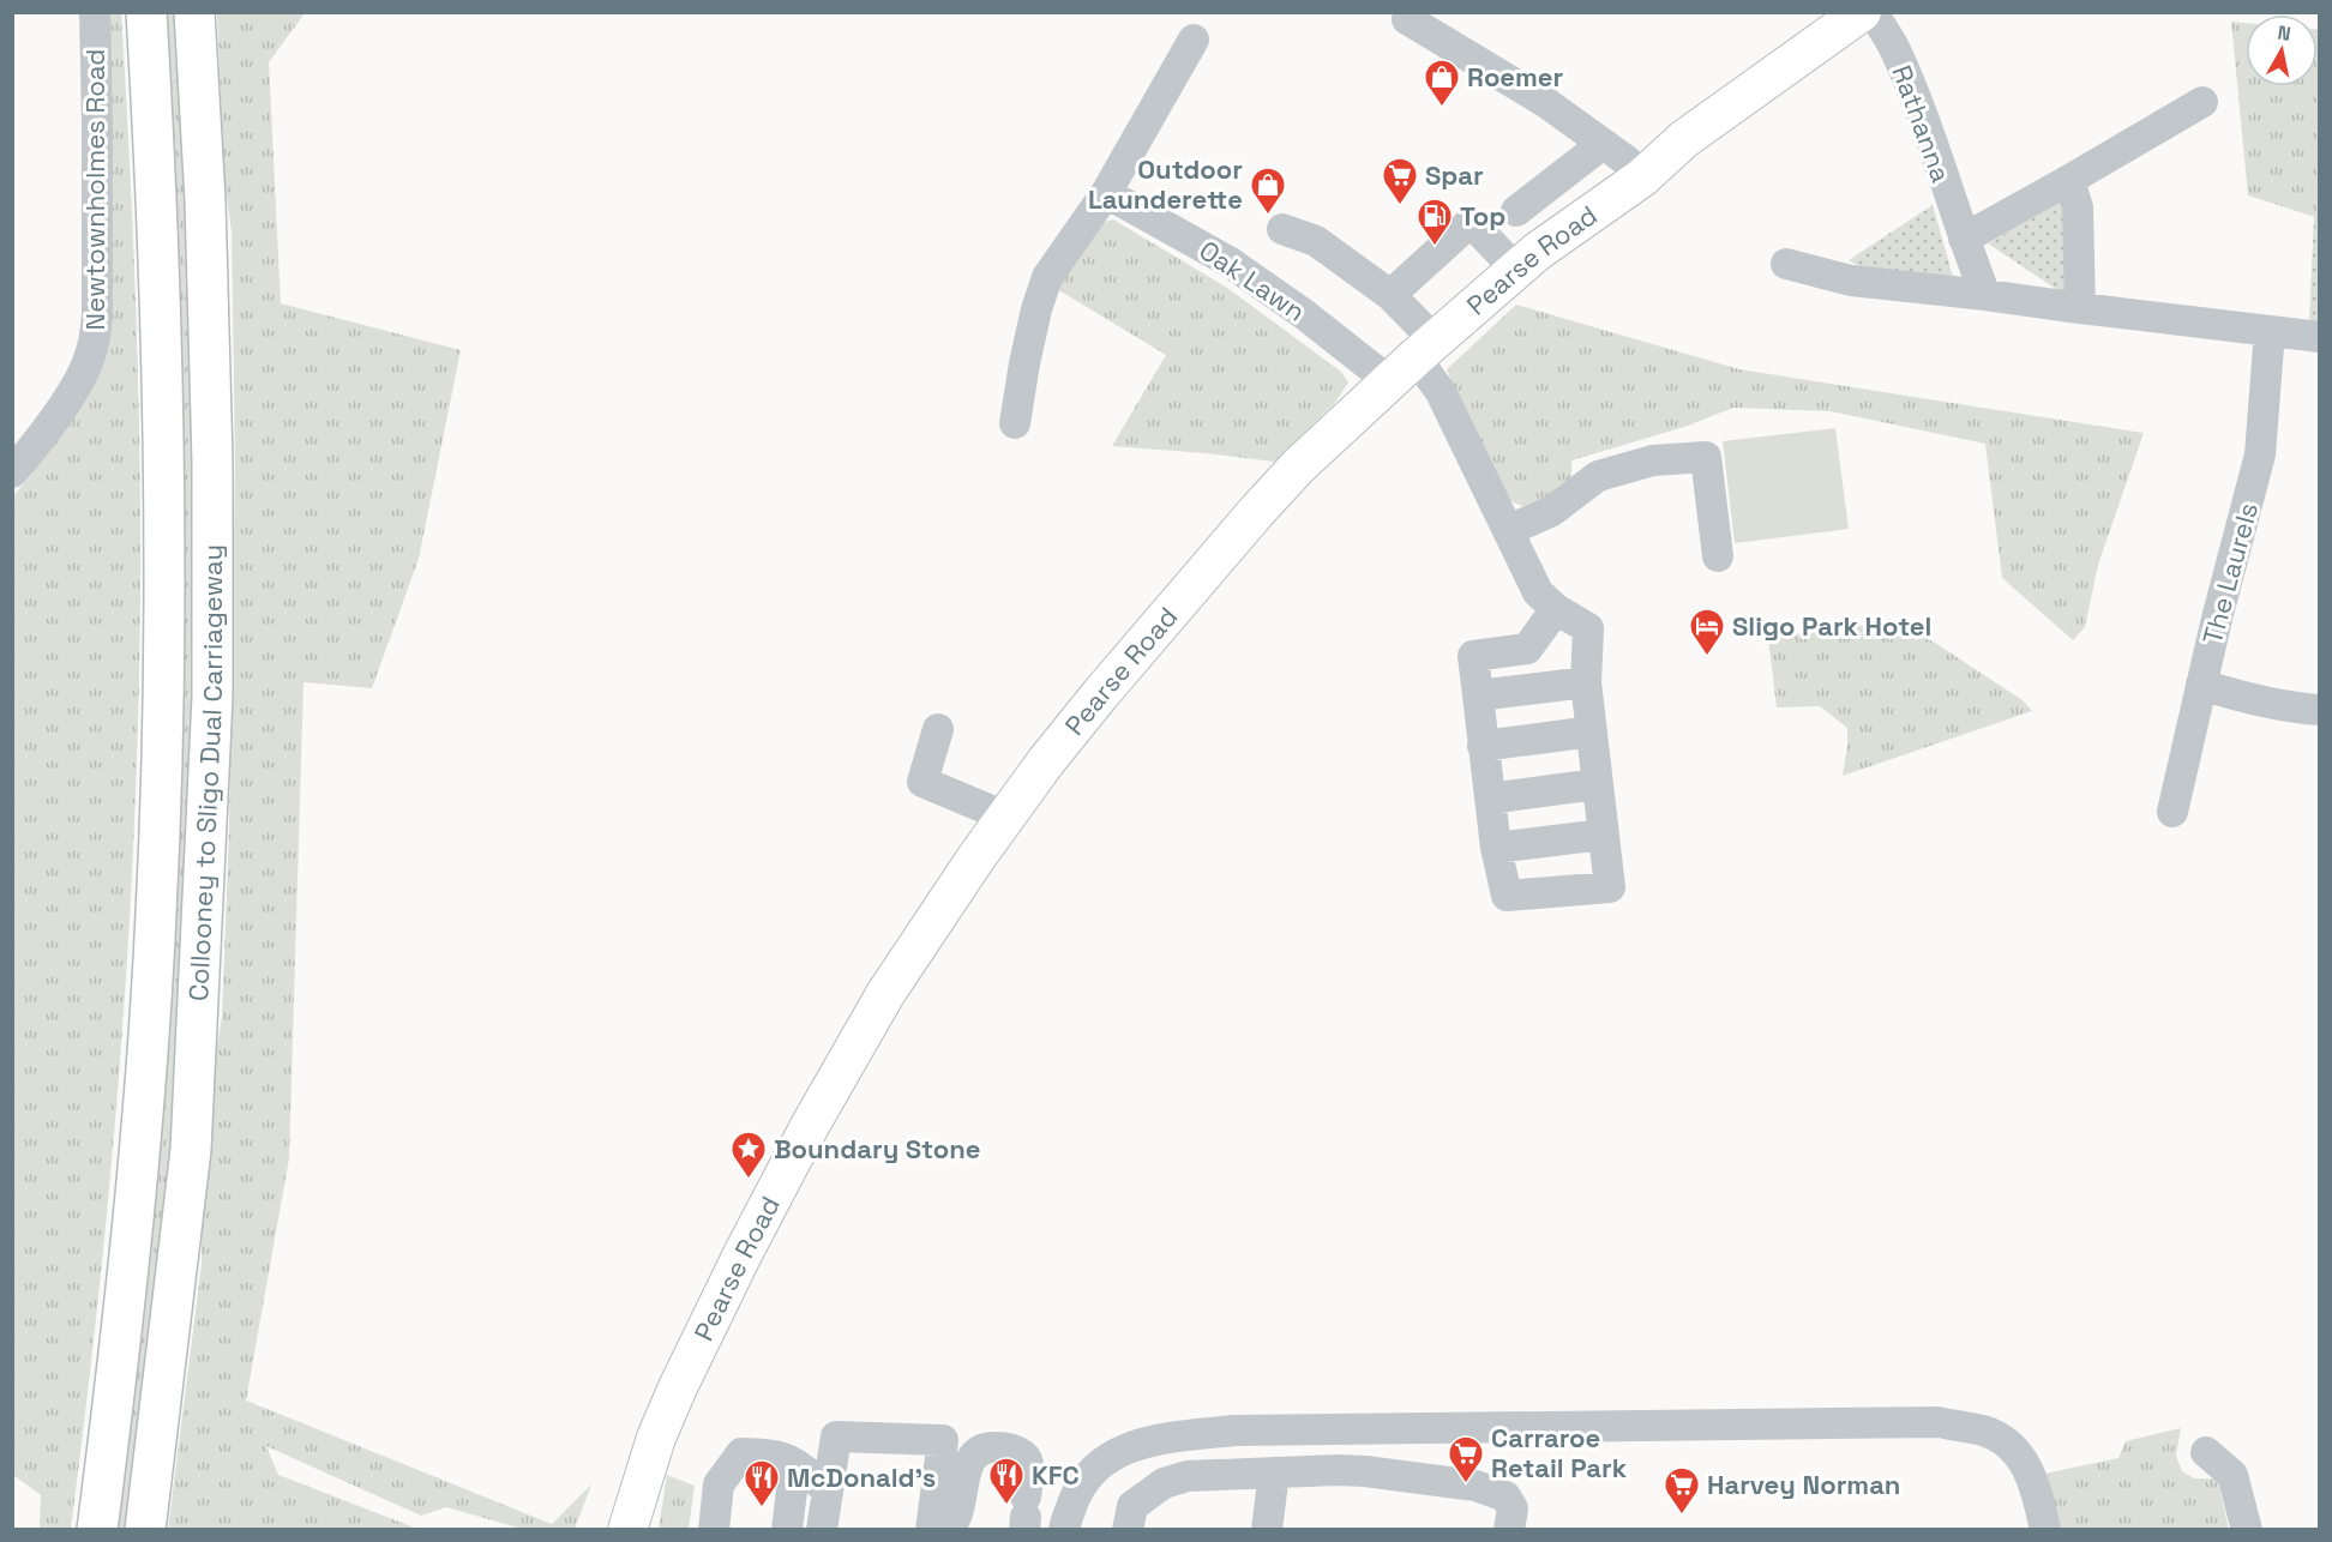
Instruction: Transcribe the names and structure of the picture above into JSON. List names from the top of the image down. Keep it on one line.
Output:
{"streets":{"highway":["Collooney to Sligo Dual Carriageway"],"main road":["Pearse Road"],"street":["Rathanna","Newtownholmes Road","Oak Lawn","The Laurels"]},"crossings":[["Pearse Road","Oak Lawn"]],"places":{"shop":["Roemer","Outdoor Launderette"],"supermarket":["Spar","Carraroe Retail Park","Harvey Norman"],"fuel station":["Top"],"hotel":["Sligo Park Hotel"],"place":["Boundary Stone"],"restaurant":["KFC","McDonald's"]},"north":"top"}
